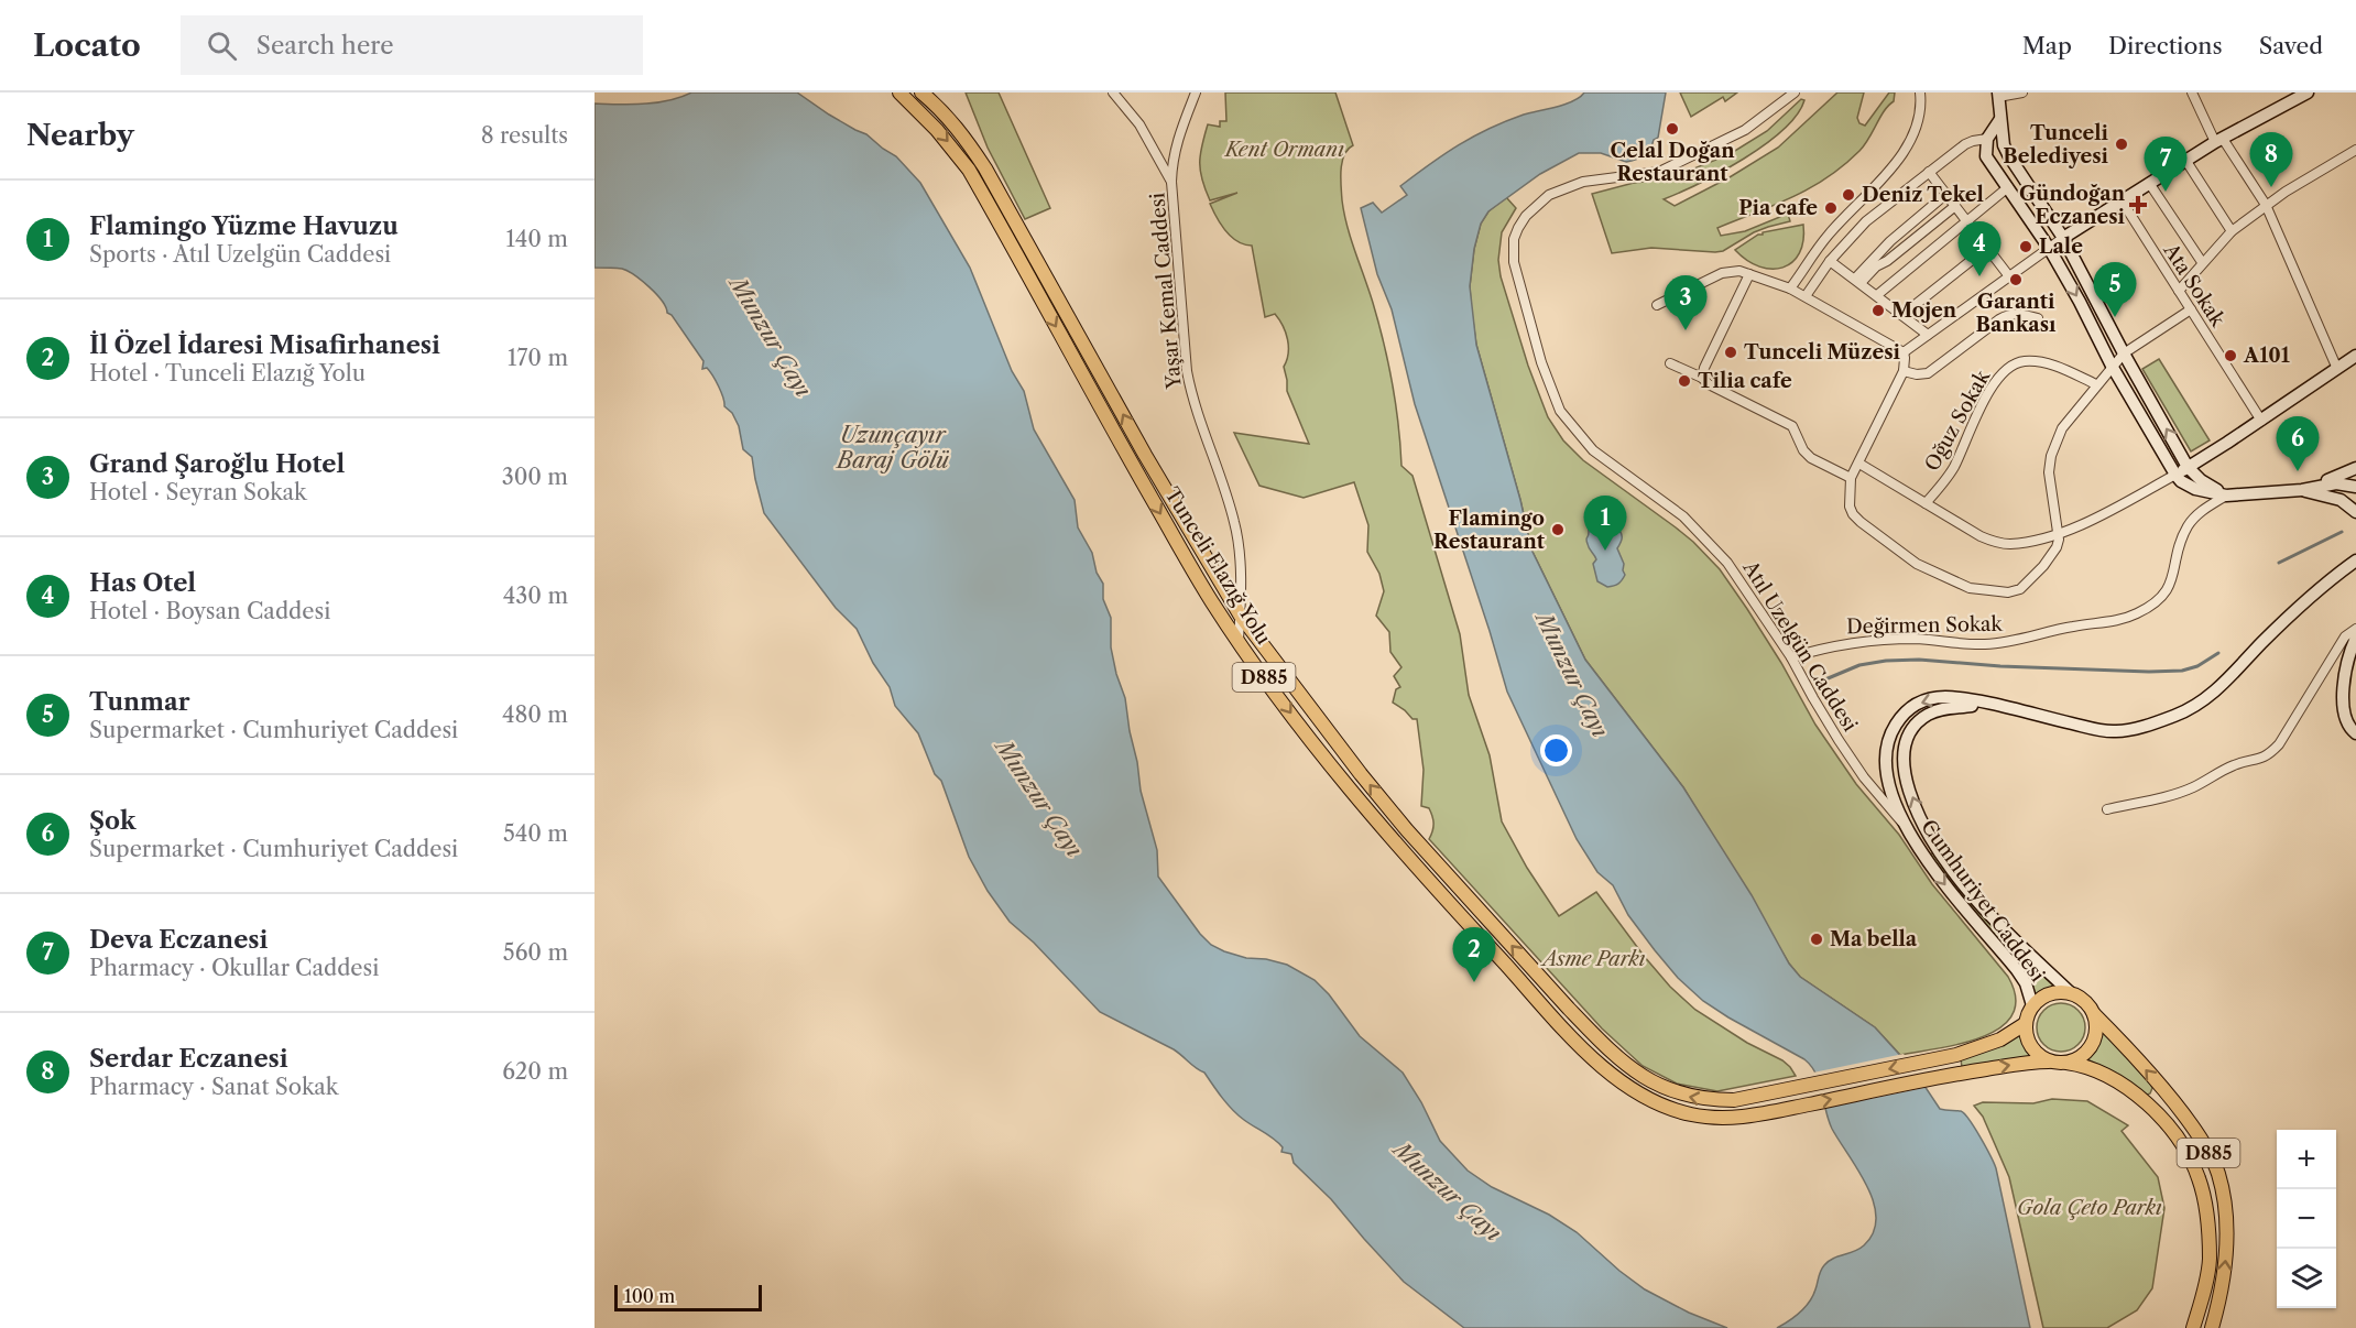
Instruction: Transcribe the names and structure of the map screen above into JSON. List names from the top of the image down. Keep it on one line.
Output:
{"streets":{"main road":["Tunceli Elazığ Yolu","D885","Cumhuriyet Caddesi"],"street":["Ata Sokak","Yaşar Kemal Caddesi","Oğuz Sokak","Değirmen Sokak","Atıl Uzelgün Caddesi"]},"crossings":[["Yaşar Kemal Caddesi","Tunceli Elazığ Yolu"],["Tunceli Elazığ Yolu","D885"],["Tunceli Elazığ Yolu","Cumhuriyet Caddesi"],["Değirmen Sokak","Atıl Uzelgün Caddesi"],["Atıl Uzelgün Caddesi","Cumhuriyet Caddesi"],["D885","Cumhuriyet Caddesi"]],"water":["Munzur Çayı","Uzunçayır Baraj Gölü"],"parks":["Kent Ormanı","Asme Parkı","Gola Çeto Parkı"],"places":{"other":["Celal Doğan Restaurant","Tunceli Belediyesi","Deniz Tekel","Pia cafe","Lale","Garanti Bankası","Mojen","Tunceli Müzesi","A101","Tilia cafe","Flamingo Restaurant","Ma bella"],"health":["Gündoğan Eczanesi"]},"scale_bar":"100 m","page":{"header":"Locato","search":"Search here","nav":["Map","Directions","Saved"],"heading":["Nearby","8 results"],"pins":["8","7","4","5","3","6","1","2"],"list":[{"mark":"1","name":"Flamingo Yüzme Havuzu","note":"Sports · Atıl Uzelgün Caddesi","value":"140 m"},{"mark":"2","name":"İl Özel İdaresi Misafirhanesi","note":"Hotel · Tunceli Elazığ Yolu","value":"170 m"},{"mark":"3","name":"Grand Şaroğlu Hotel","note":"Hotel · Seyran Sokak","value":"300 m"},{"mark":"4","name":"Has Otel","note":"Hotel · Boysan Caddesi","value":"430 m"},{"mark":"5","name":"Tunmar","note":"Supermarket · Cumhuriyet Caddesi","value":"480 m"},{"mark":"6","name":"Şok","note":"Supermarket · Cumhuriyet Caddesi","value":"540 m"},{"mark":"7","name":"Deva Eczanesi","note":"Pharmacy · Okullar Caddesi","value":"560 m"},{"mark":"8","name":"Serdar Eczanesi","note":"Pharmacy · Sanat Sokak","value":"620 m"}],"map_buttons":["+","−"],"scale":"100 m"}}
